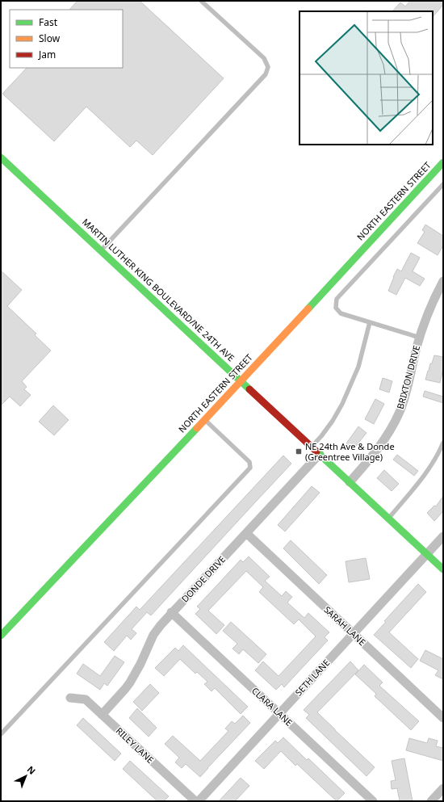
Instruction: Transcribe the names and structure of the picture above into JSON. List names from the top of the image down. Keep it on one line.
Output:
{"streets":{"main road":["NORTH EASTERN STREET","MARTIN LUTHER KING BOULEVARD/NE 24TH AVE"],"street":["BRIXTON DRIVE","DONDE DRIVE","SARAH LANE","SETH LANE","CLARA LANE","RILEY LANE"]},"crossings":[["NORTH EASTERN STREET","MARTIN LUTHER KING BOULEVARD/NE 24TH AVE"],["MARTIN LUTHER KING BOULEVARD/NE 24TH AVE","BRIXTON DRIVE"],["MARTIN LUTHER KING BOULEVARD/NE 24TH AVE","DONDE DRIVE"],["MARTIN LUTHER KING BOULEVARD/NE 24TH AVE","SETH LANE"],["DONDE DRIVE","SARAH LANE"],["DONDE DRIVE","CLARA LANE"],["DONDE DRIVE","RILEY LANE"],["SARAH LANE","SETH LANE"],["SETH LANE","CLARA LANE"]],"places":{"transit":["NE 24th Ave & Donde (Greentree Village)"]},"legend":["Fast","Slow","Jam"],"north":"top right"}
